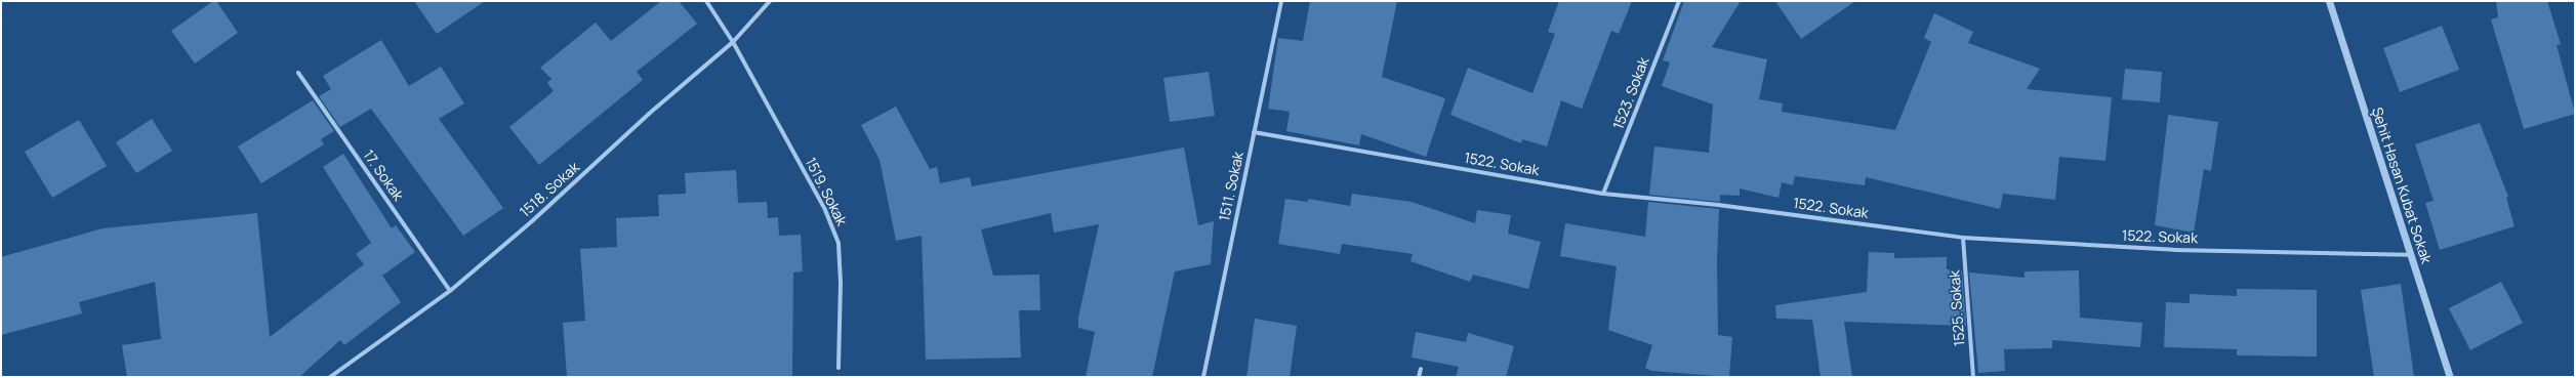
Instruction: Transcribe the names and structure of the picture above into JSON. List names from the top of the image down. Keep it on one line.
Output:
{"streets":{"street":["1523. Sokak","1522. Sokak","17. Sokak","Şehit Hasan Kubat Sokak","1511. Sokak","1518. Sokak","1519. Sokak","1525. Sokak"]},"crossings":[["1523. Sokak","1522. Sokak"],["1522. Sokak","Şehit Hasan Kubat Sokak"],["1522. Sokak","1511. Sokak"],["1522. Sokak","1525. Sokak"],["17. Sokak","1518. Sokak"],["1518. Sokak","1519. Sokak"]]}
